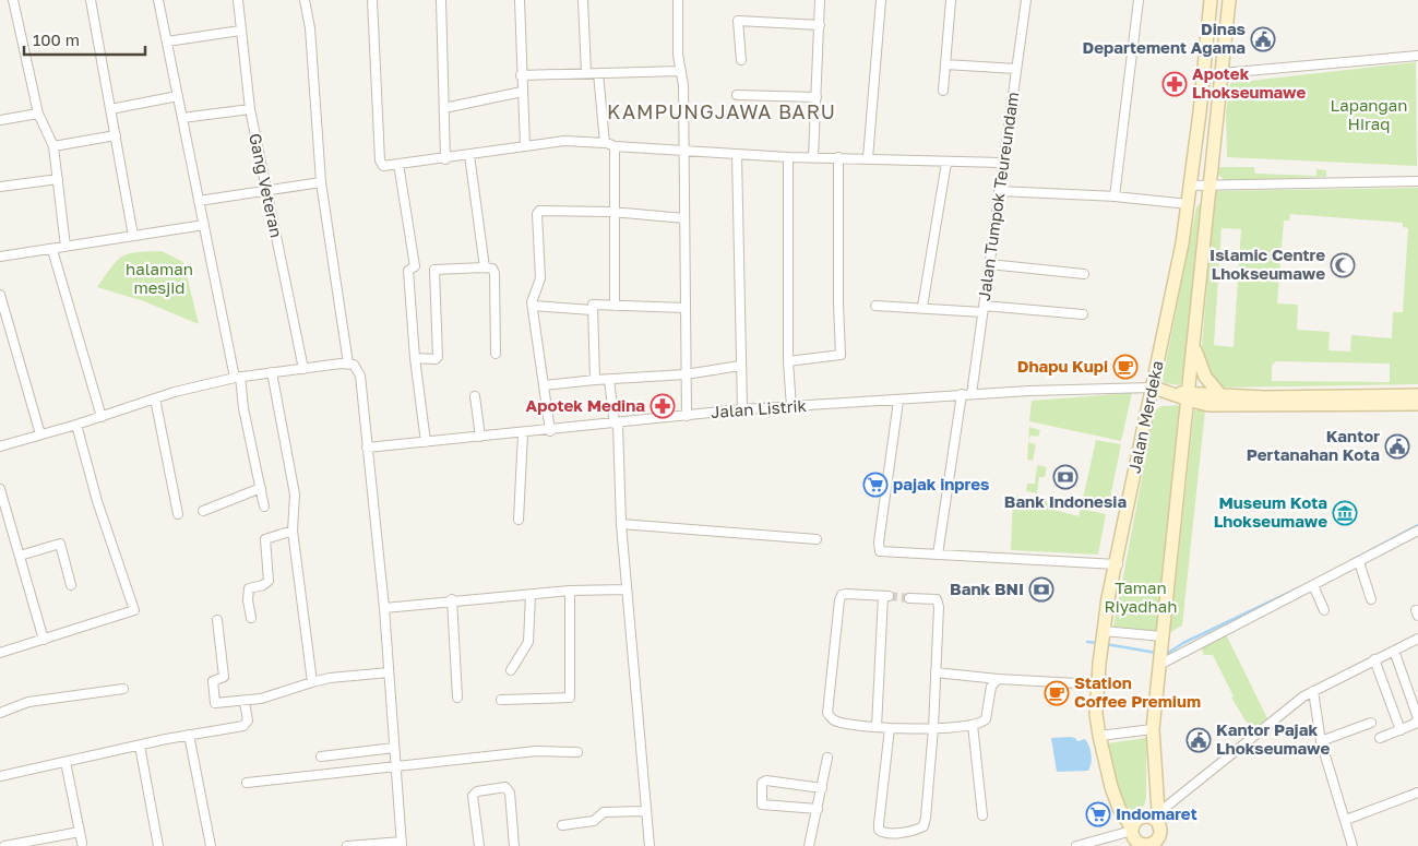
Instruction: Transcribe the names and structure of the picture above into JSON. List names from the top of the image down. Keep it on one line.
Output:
{"streets":{"main road":["Jalan Merdeka"],"street":["Gang Veteran","Jalan Tumpok Teureundam","Jalan Listrik"]},"crossings":[["Jalan Tumpok Teureundam","Jalan Listrik"],["Jalan Listrik","Jalan Merdeka"]],"districts":["KAMPUNGJAWA BARU"],"parks":["Lapangan Hiraq","halaman mesjid","Taman Riyadhah"],"places":{"public building":["Dinas Departement Agama","Kantor Pertanahan Kota","Kantor Pajak Lhokseumawe"],"pharmacy":["Apotek Lhokseumawe","Apotek Medina"],"mosque":["Islamic Centre Lhokseumawe"],"cafe":["Dhapu Kupi","Station Coffee Premium"],"bank":["Bank Indonesia","Bank BNI"],"supermarket":["pajak inpres","Indomaret"],"museum":["Museum Kota Lhokseumawe"]},"scale_bar":"100 m"}
